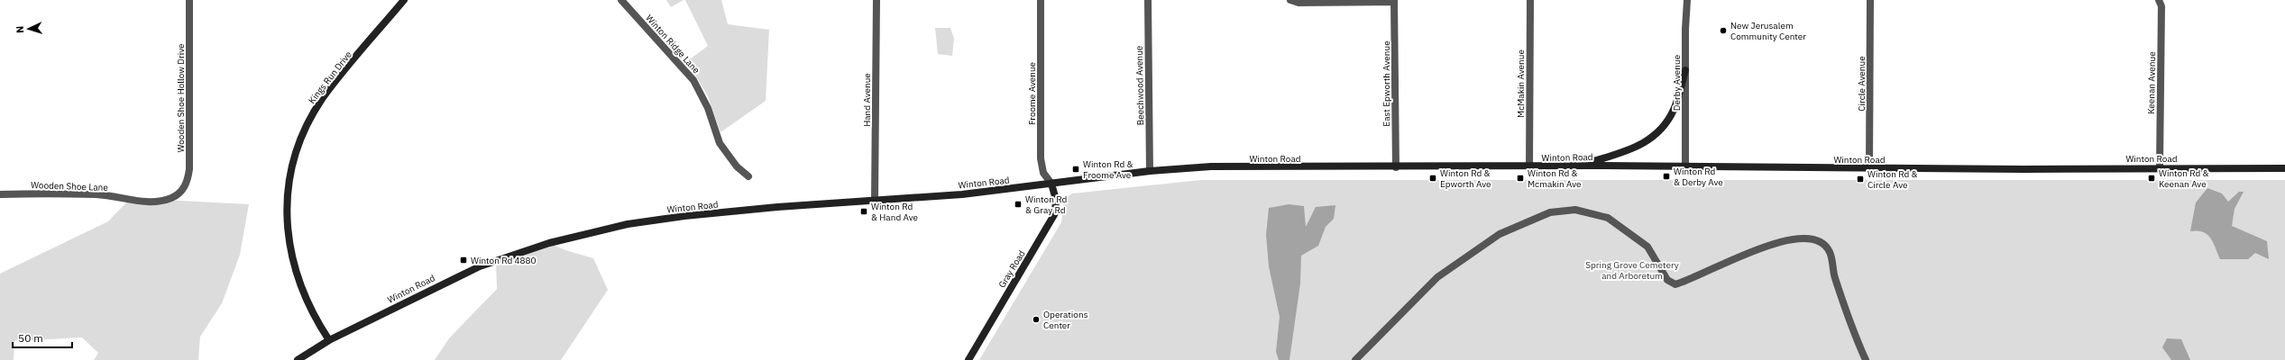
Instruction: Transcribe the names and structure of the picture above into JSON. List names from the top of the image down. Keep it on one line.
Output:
{"streets":{"main road":["Kings Run Drive","Winton Road","Gray Road"],"street":["Winton Ridge Lane","Derby Avenue","Keenan Avenue","East Epworth Avenue","McMakin Avenue","Circle Avenue","Beechwood Avenue","Froome Avenue","Wooden Shoe Hollow Drive","Hand Avenue","Wooden Shoe Lane"]},"crossings":[["Kings Run Drive","Winton Road"],["Derby Avenue","Winton Road"],["Keenan Avenue","Winton Road"],["East Epworth Avenue","Winton Road"],["McMakin Avenue","Winton Road"],["Circle Avenue","Winton Road"],["Beechwood Avenue","Winton Road"],["Froome Avenue","Winton Road"],["Froome Avenue","Gray Road"],["Wooden Shoe Hollow Drive","Wooden Shoe Lane"],["Hand Avenue","Winton Road"],["Winton Road","Gray Road"]],"parks":["Spring Grove Cemetery and Arboretum"],"places":{"other":["New Jerusalem Community Center","Operations Center"],"transit":["Winton Rd & Froome Ave","Winton Rd & Derby Ave","Winton Rd & Epworth Ave","Winton Rd & Mcmakin Ave","Winton Rd & Keenan Ave","Winton Rd & Circle Ave","Winton Rd & Gray Rd","Winton Rd & Hand Ave","Winton Rd 4880"]},"scale_bar":"50 m","north":"left"}
